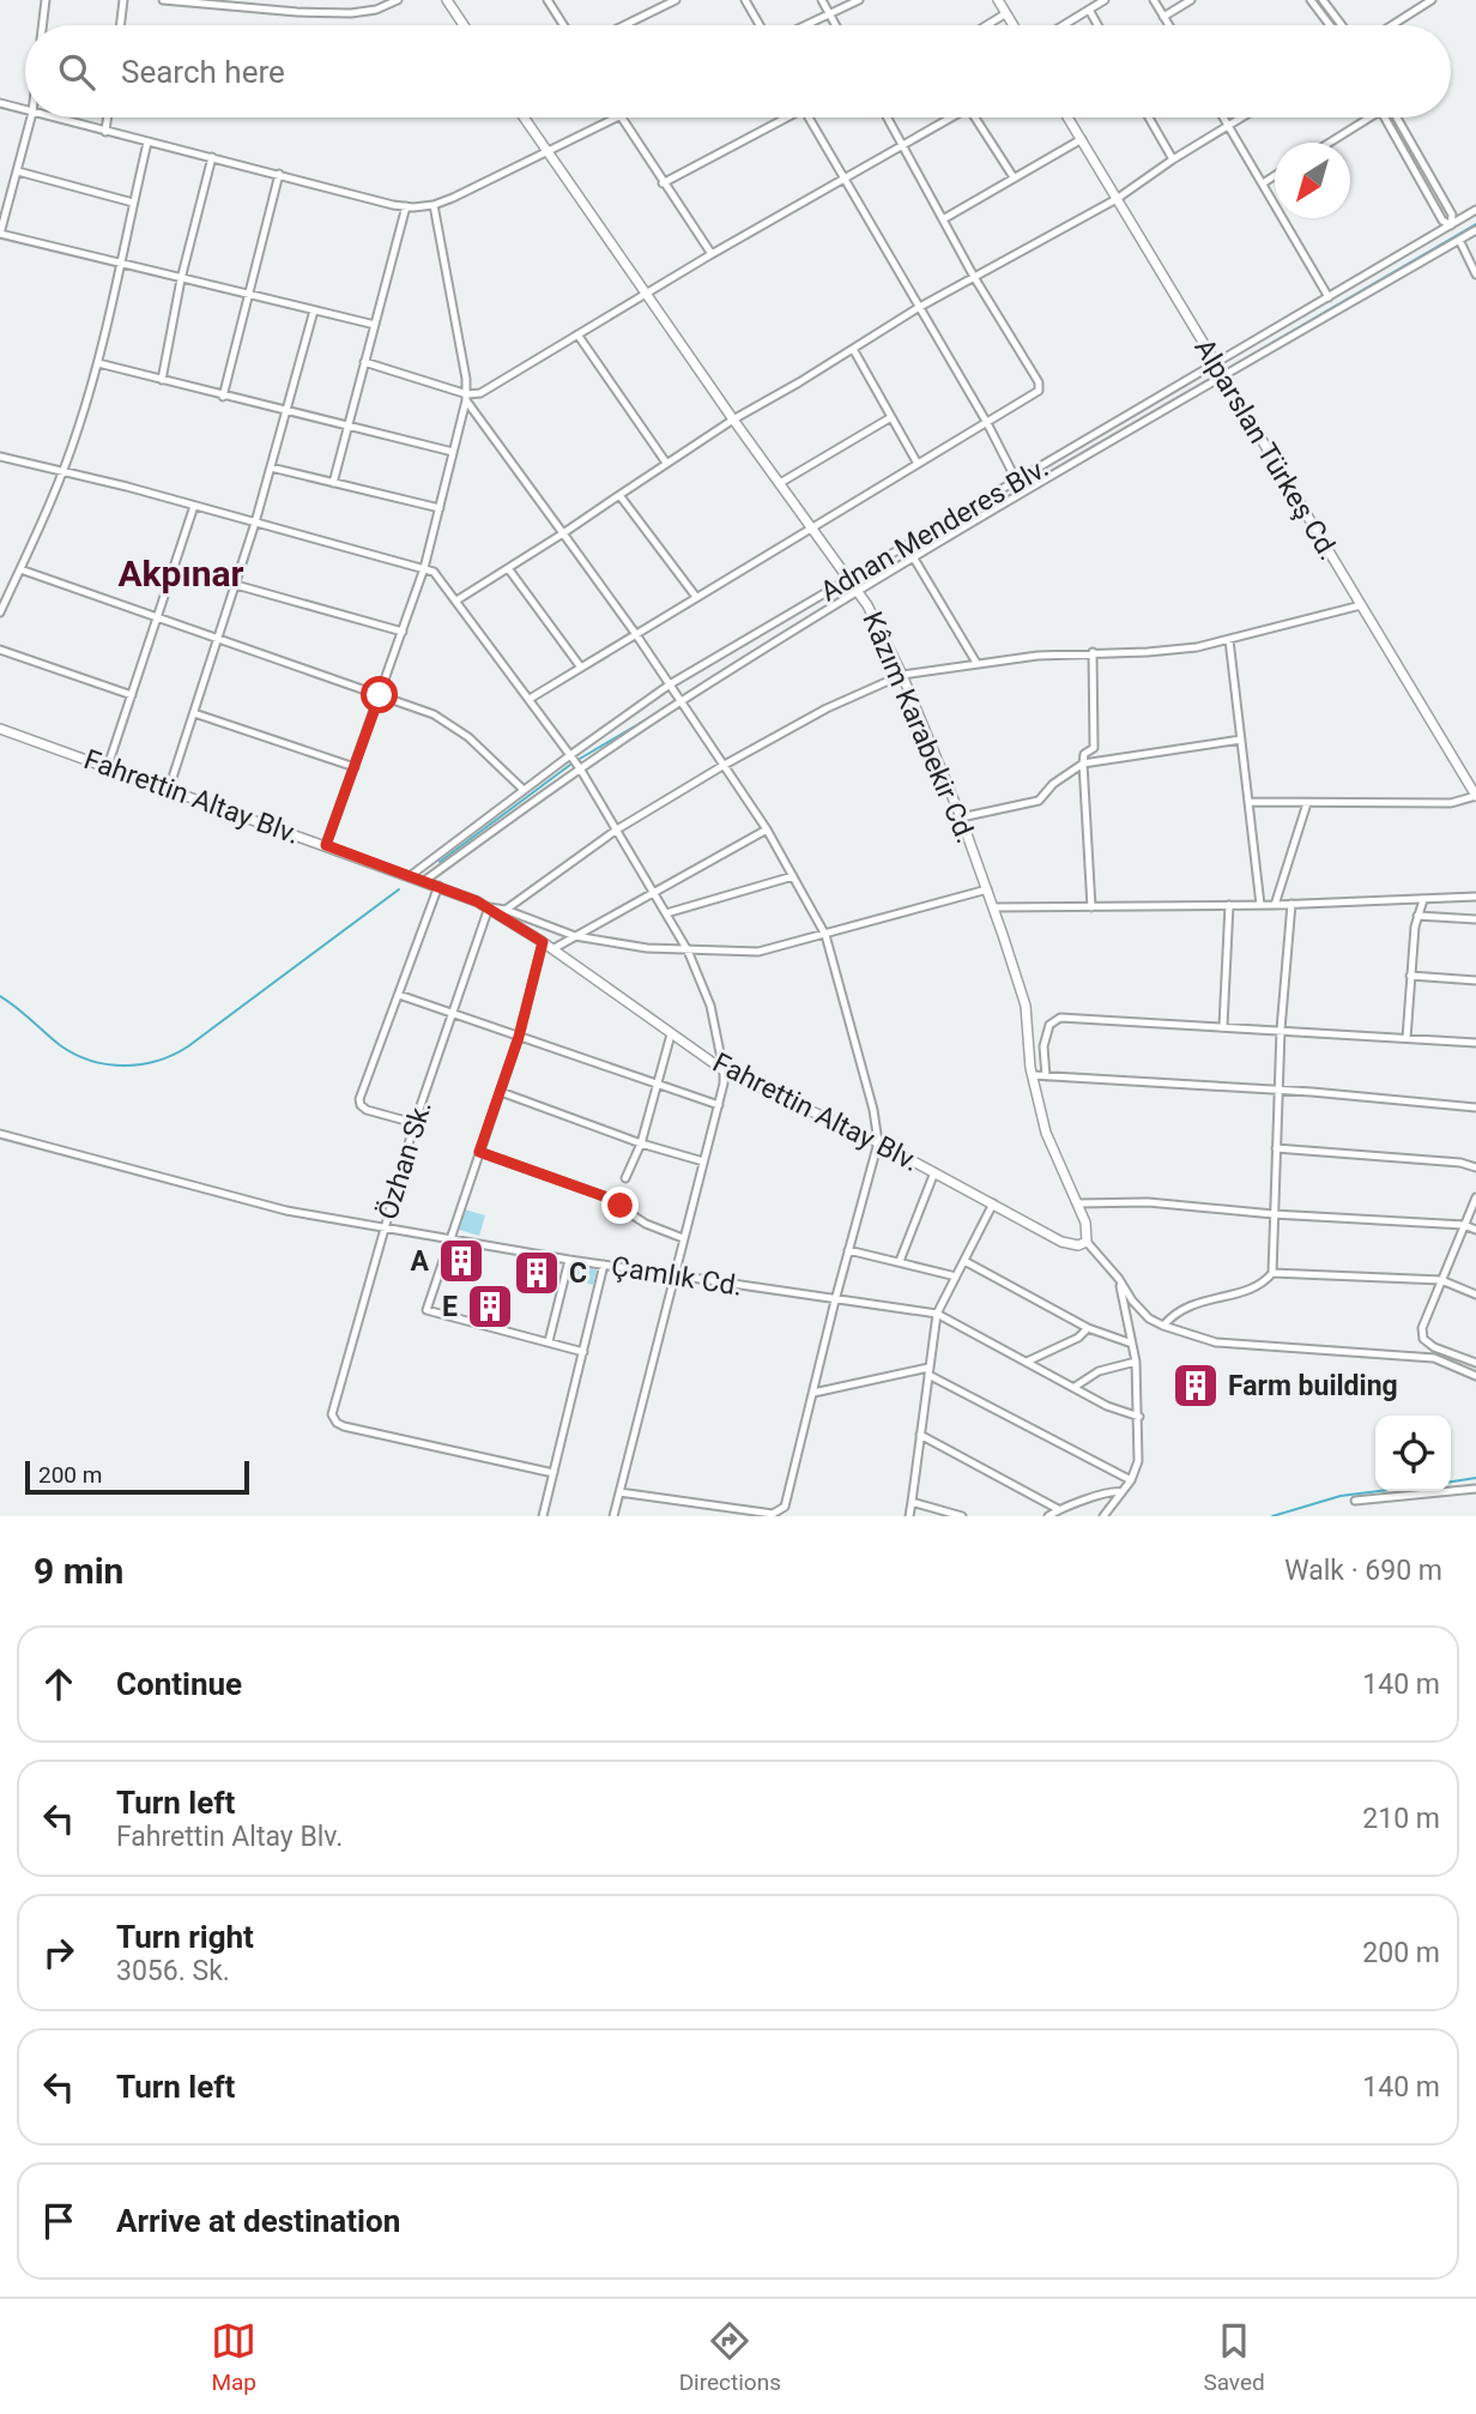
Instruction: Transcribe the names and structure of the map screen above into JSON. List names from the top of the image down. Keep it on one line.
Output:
{"streets":{"street":["Alparslan Türkeş Cd.","Adnan Menderes Blv.","Kâzım Karabekir Cd.","Fahrettin Altay Blv.","Özhan Sk.","Çamlık Cd."]},"crossings":[["Alparslan Türkeş Cd.","Adnan Menderes Blv."],["Adnan Menderes Blv.","Kâzım Karabekir Cd."],["Adnan Menderes Blv.","Fahrettin Altay Blv."],["Kâzım Karabekir Cd.","Fahrettin Altay Blv."],["Fahrettin Altay Blv.","Özhan Sk."],["Özhan Sk.","Çamlık Cd."]],"districts":["Akpınar"],"places":{"building":["A","C","E","Farm building"]},"scale_bar":"200 m","north":"bottom left","page":{"search":"Search here","scale":"200 m","heading":["9 min","Walk · 690 m"],"list":[["Continue","140 m"],["Turn left","Fahrettin Altay Blv.","210 m"],["Turn right","3056. Sk.","200 m"],["Turn left","140 m"],"Arrive at destination"],"nav":["Map","Directions","Saved"]}}
